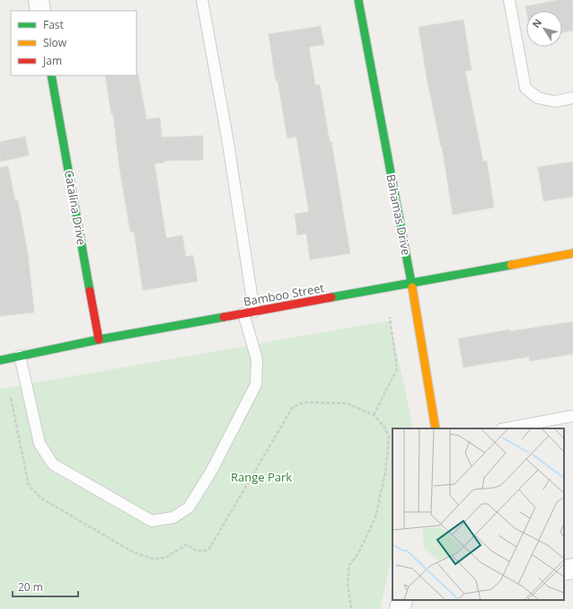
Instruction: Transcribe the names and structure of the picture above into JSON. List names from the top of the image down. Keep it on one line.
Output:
{"streets":{"street":["Catalina Drive","Bahamas Drive","Bamboo Street"]},"crossings":[["Catalina Drive","Bamboo Street"],["Bahamas Drive","Bamboo Street"]],"parks":["Range Park"],"legend":["Fast","Slow","Jam"],"scale_bar":"20 m","north":"top left"}
